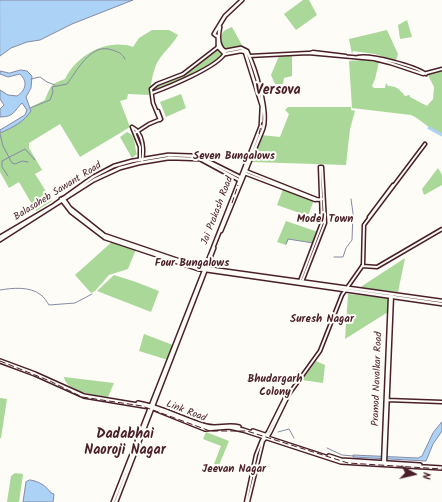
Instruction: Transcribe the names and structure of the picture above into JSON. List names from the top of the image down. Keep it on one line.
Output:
{"streets":{"main road":["Balasaheb Sawant Road","Jai Prakash Road","Link Road"],"street":["Pramod Navalkar Road"]},"crossings":[["Balasaheb Sawant Road","Jai Prakash Road"],["Jai Prakash Road","Link Road"],["Pramod Navalkar Road","Link Road"]],"districts":["Versova","Seven Bungalows","Model Town","Four Bungalows","Suresh Nagar","Bhudargarh Colony","Dadabhai Naoroji Nagar","Jeevan Nagar"],"north":"right"}
